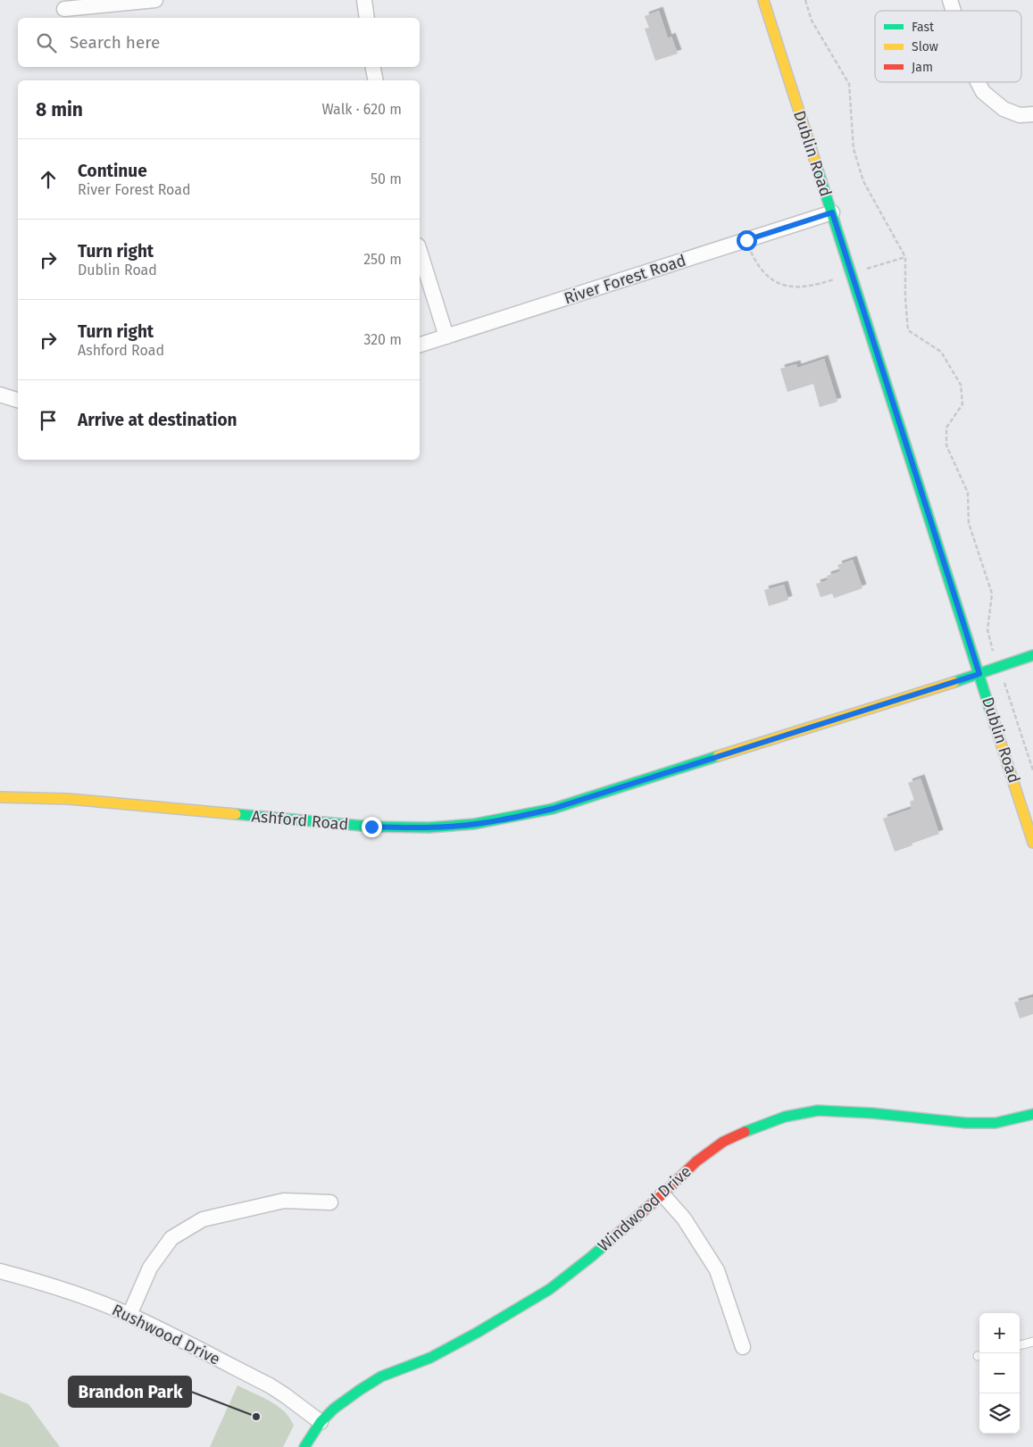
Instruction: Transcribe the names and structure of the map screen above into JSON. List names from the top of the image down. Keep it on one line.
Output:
{"streets":{"street":["Dublin Road","River Forest Road","Ashford Road","Windwood Drive","Rushwood Drive"]},"crossings":[["Dublin Road","River Forest Road"],["Dublin Road","Ashford Road"],["Windwood Drive","Rushwood Drive"]],"places":["Brandon Park"],"legend":["Fast","Slow","Jam"],"page":{"search":"Search here","heading":["8 min","Walk · 620 m"],"list":[["Continue","River Forest Road","50 m"],["Turn right","Dublin Road","250 m"],["Turn right","Ashford Road","320 m"],"Arrive at destination"],"map_buttons":["+","−"]}}
